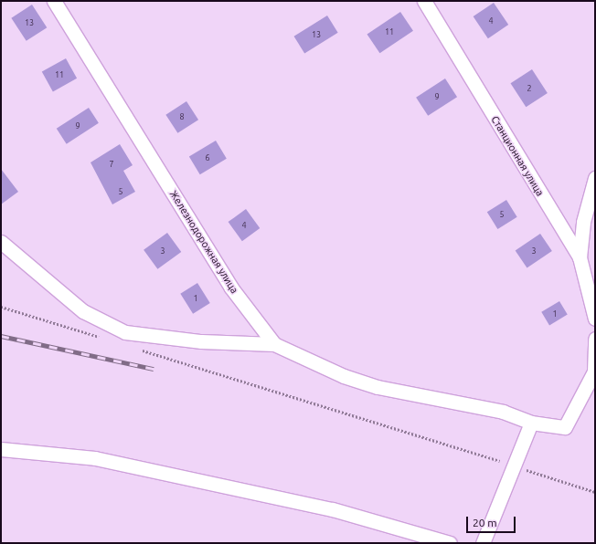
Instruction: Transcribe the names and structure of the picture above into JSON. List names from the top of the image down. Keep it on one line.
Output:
{"streets":{"street":["Станционная улица","Железнодорожная улица"]},"house_numbers":["4","13","11","13","11","2","9","8","9","6","7","5","5","4","3","3","1","1"],"scale_bar":"20 m"}
